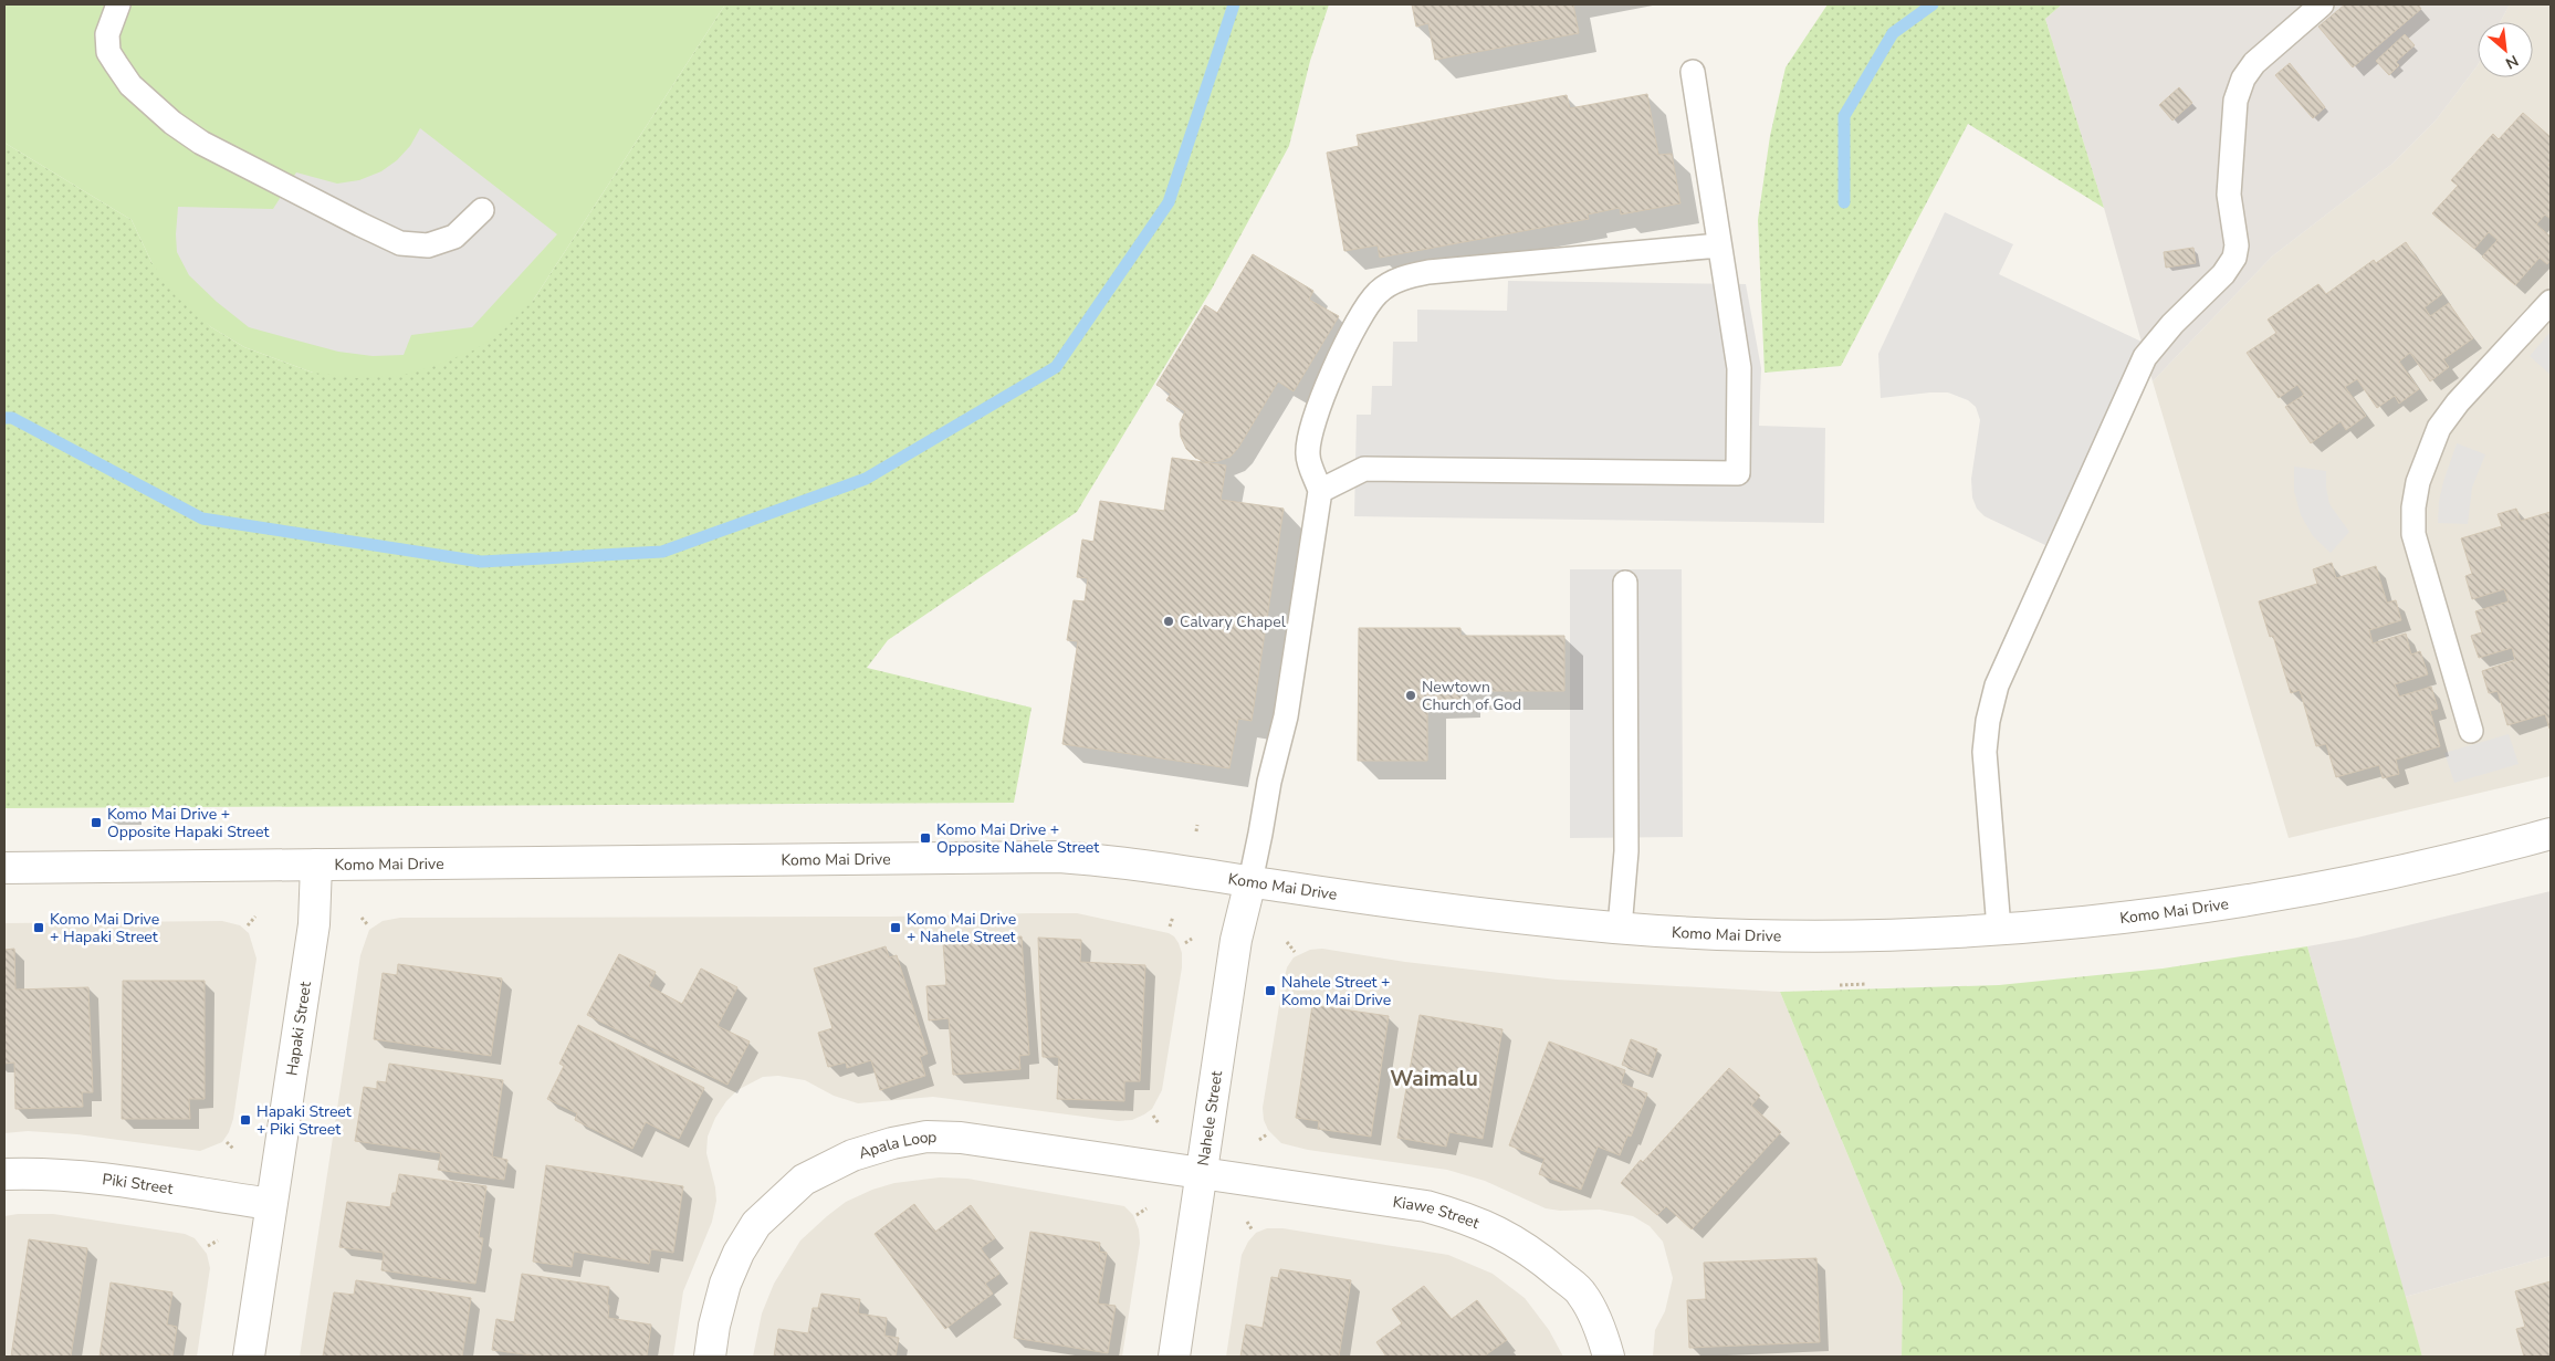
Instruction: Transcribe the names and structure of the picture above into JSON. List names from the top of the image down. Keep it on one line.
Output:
{"streets":{"street":["Komo Mai Drive","Hapaki Street","Nahele Street","Apala Loop","Piki Street","Kiawe Street"]},"crossings":[["Komo Mai Drive","Hapaki Street"],["Komo Mai Drive","Nahele Street"],["Hapaki Street","Piki Street"],["Nahele Street","Apala Loop"],["Nahele Street","Kiawe Street"],["Apala Loop","Kiawe Street"]],"districts":["Waimalu"],"places":{"other":["Calvary Chapel","Newtown Church of God"],"transit":["Komo Mai Drive + Opposite Hapaki Street","Komo Mai Drive + Opposite Nahele Street","Komo Mai Drive + Hapaki Street","Komo Mai Drive + Nahele Street","Nahele Street + Komo Mai Drive","Hapaki Street + Piki Street"]},"north":"bottom right"}
